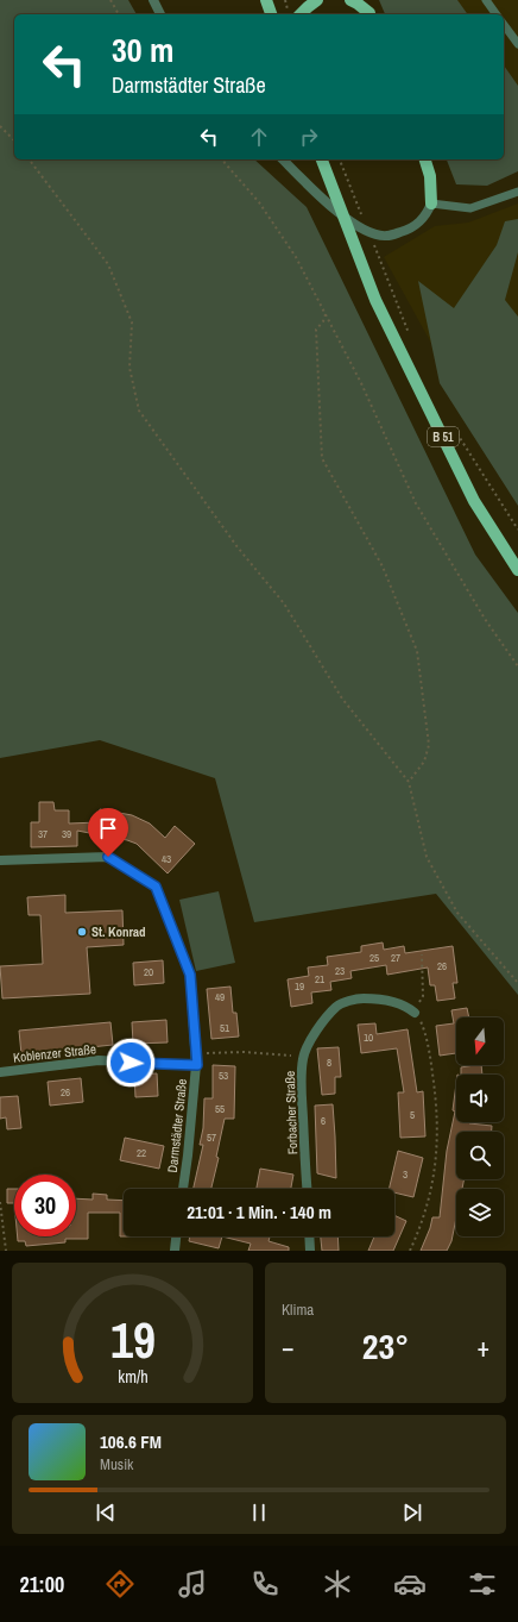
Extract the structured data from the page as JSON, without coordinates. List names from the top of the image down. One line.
{"streets":{"main road":["B 51"],"street":["Koblenzer Straße","Forbacher Straße","Darmstädter Straße"]},"crossings":[["Koblenzer Straße","Darmstädter Straße"]],"places":["St. Konrad"],"house_numbers":["37","39","43","25","27","26","23","20","21","19","49","51","10","8","53","26","55","5","6","57","22","3"],"north":"bottom","page":{"turn":["30 m","Darmstädter Straße"],"limit":"30","trip":"21:01 · 1 Min. · 140 m","tile":"Klima","heat":["−","23°","+"],"song":["106.6 FM","Musik"],"tabs":"21:00","gauge":["19","km/h"]}}
